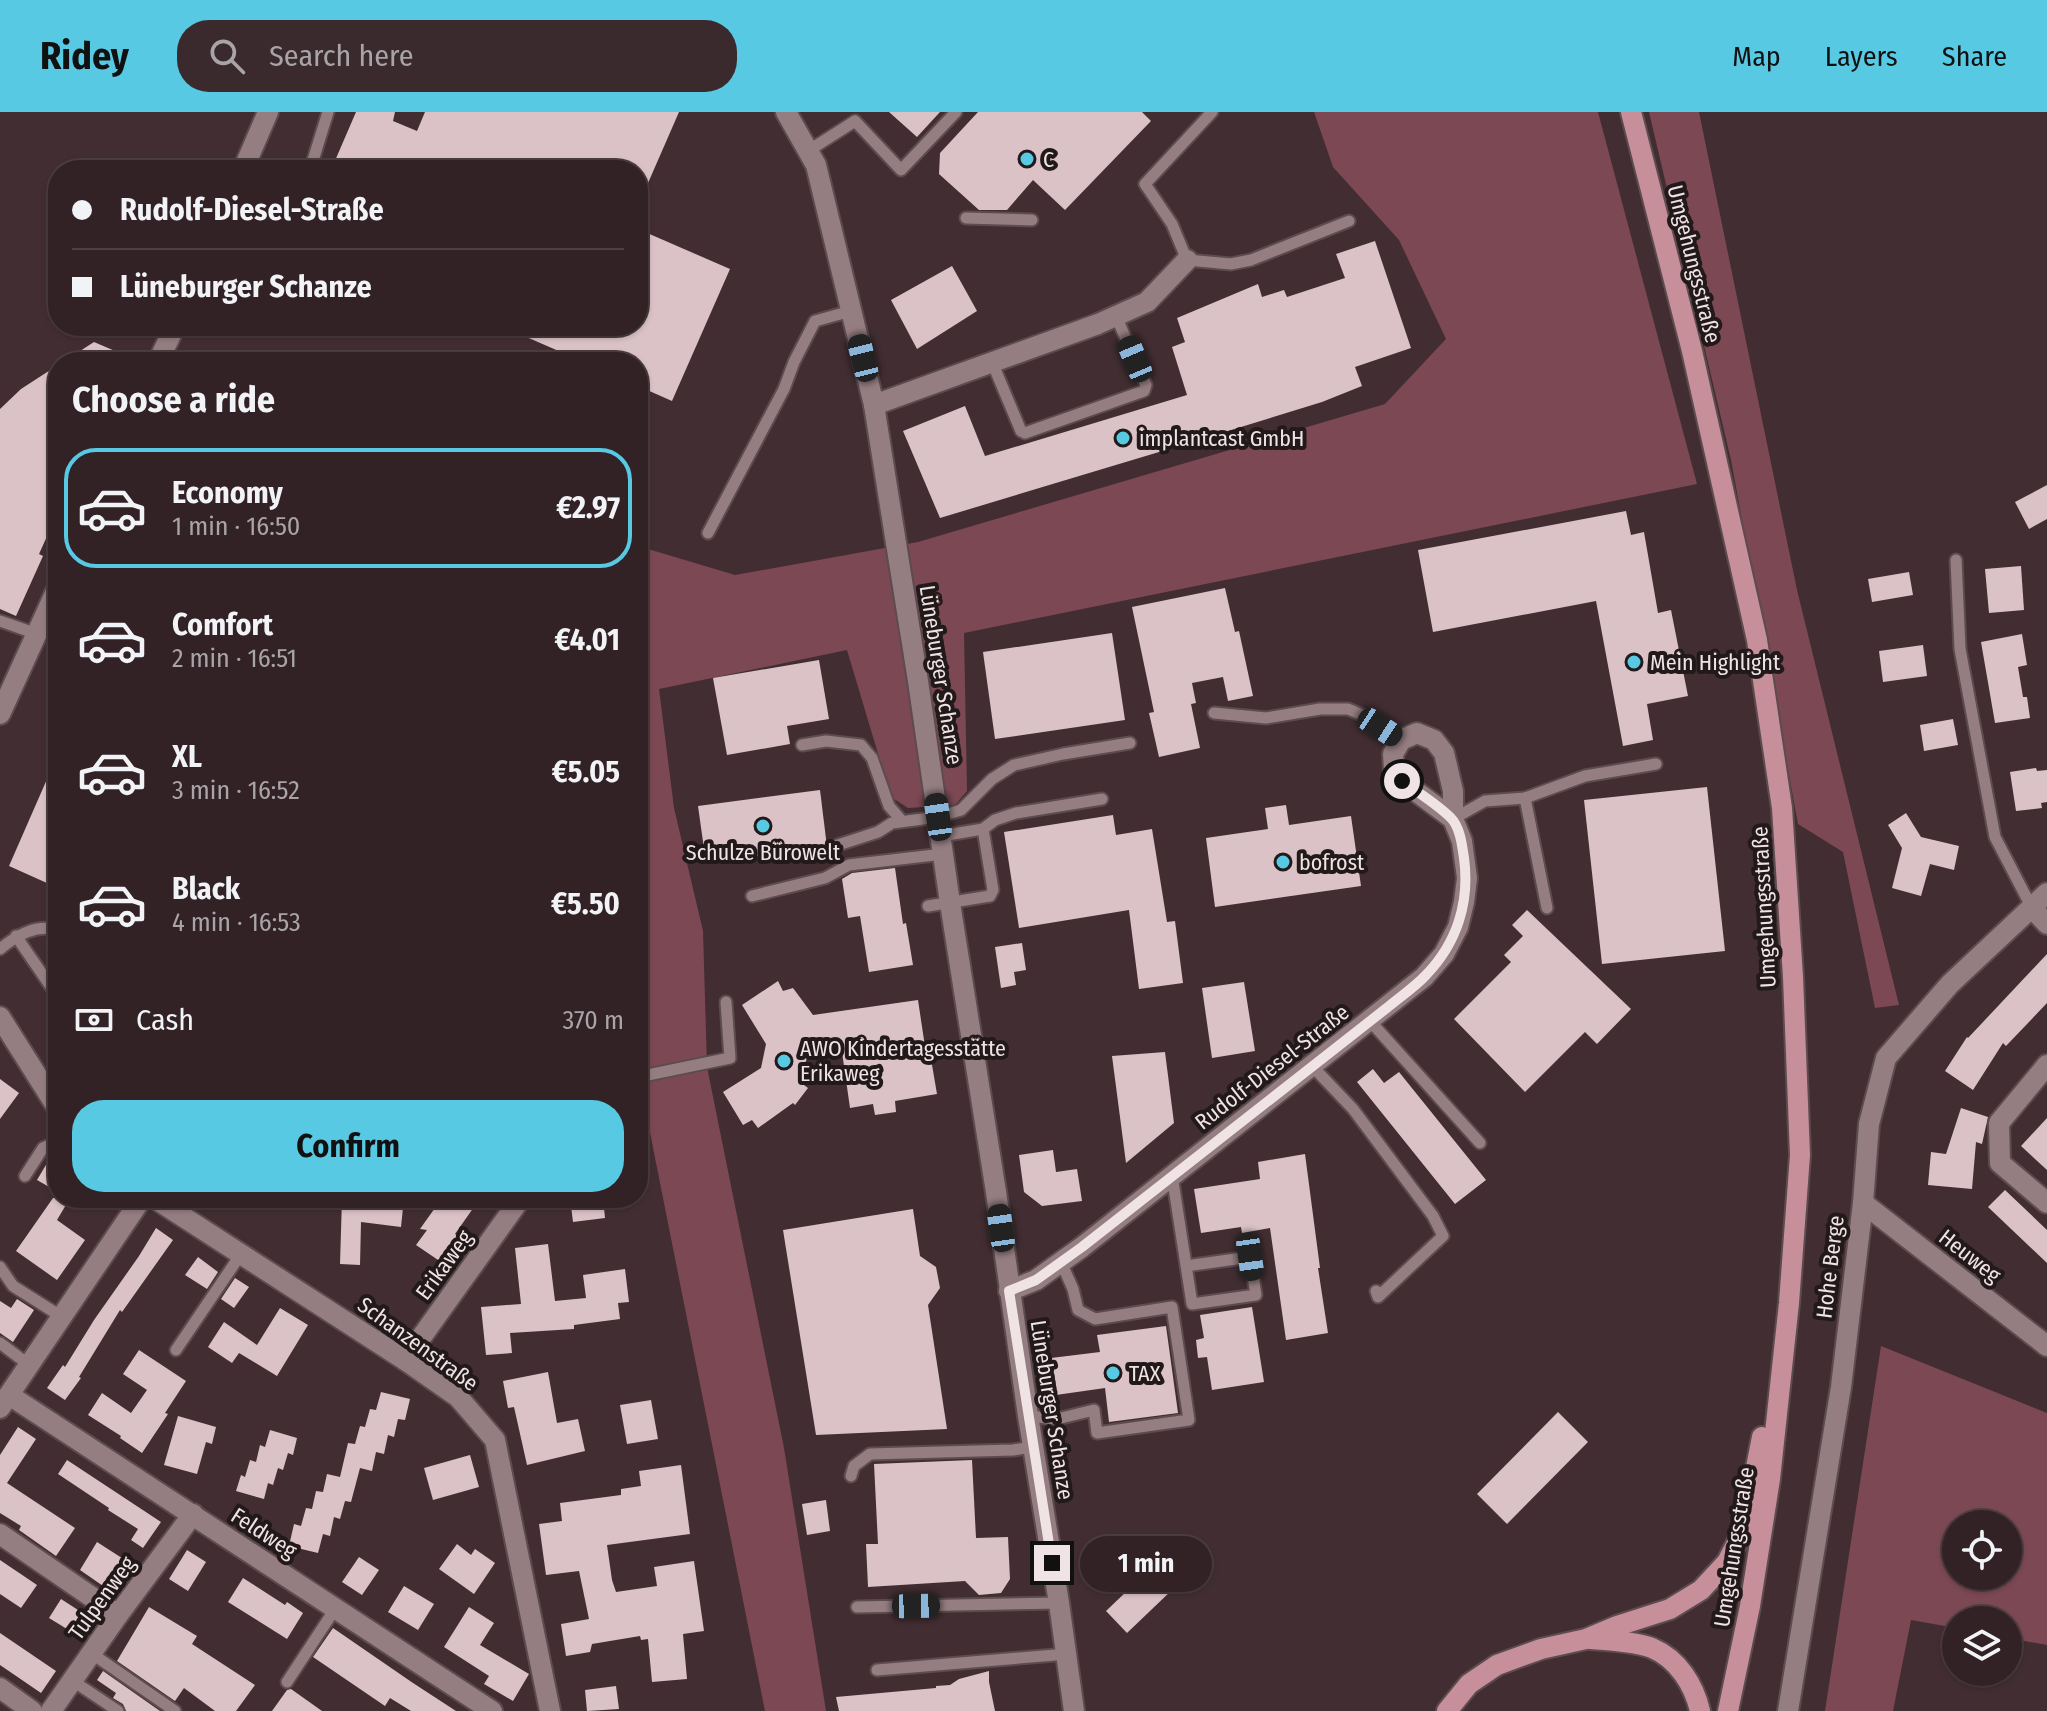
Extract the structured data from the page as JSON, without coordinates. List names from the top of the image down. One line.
{"streets":{"main road":["Umgehungsstraße"],"street":["Lüneburger Schanze","Rudolf-Diesel-Straße","Heuweg","Erikaweg","Hohe Berge","Schanzenstraße","Feldweg","Tulpenweg"]},"crossings":[["Lüneburger Schanze","Rudolf-Diesel-Straße"],["Heuweg","Hohe Berge"],["Erikaweg","Schanzenstraße"],["Feldweg","Tulpenweg"]],"places":["C","implantcast GmbH","Mein Highlight","Schulze Bürowelt","bofrost","AWO Kindertagesstätte Erikaweg","TAX"],"page":{"header":"Ridey","search":"Search here","nav":["Map","Layers","Share"],"banner":["Rudolf-Diesel-Straße","Lüneburger Schanze"],"heading":"Choose a ride","list":[{"name":"Economy","note":"1 min · 16:50","value":"€2.97"},{"name":"Comfort","note":"2 min · 16:51","value":"€4.01"},{"name":"XL","note":"3 min · 16:52","value":"€5.05"},{"name":"Black","note":"4 min · 16:53","value":"€5.50"}],"pay":["Cash","370 m"],"buttons":"Confirm","bubble":"1 min"}}
